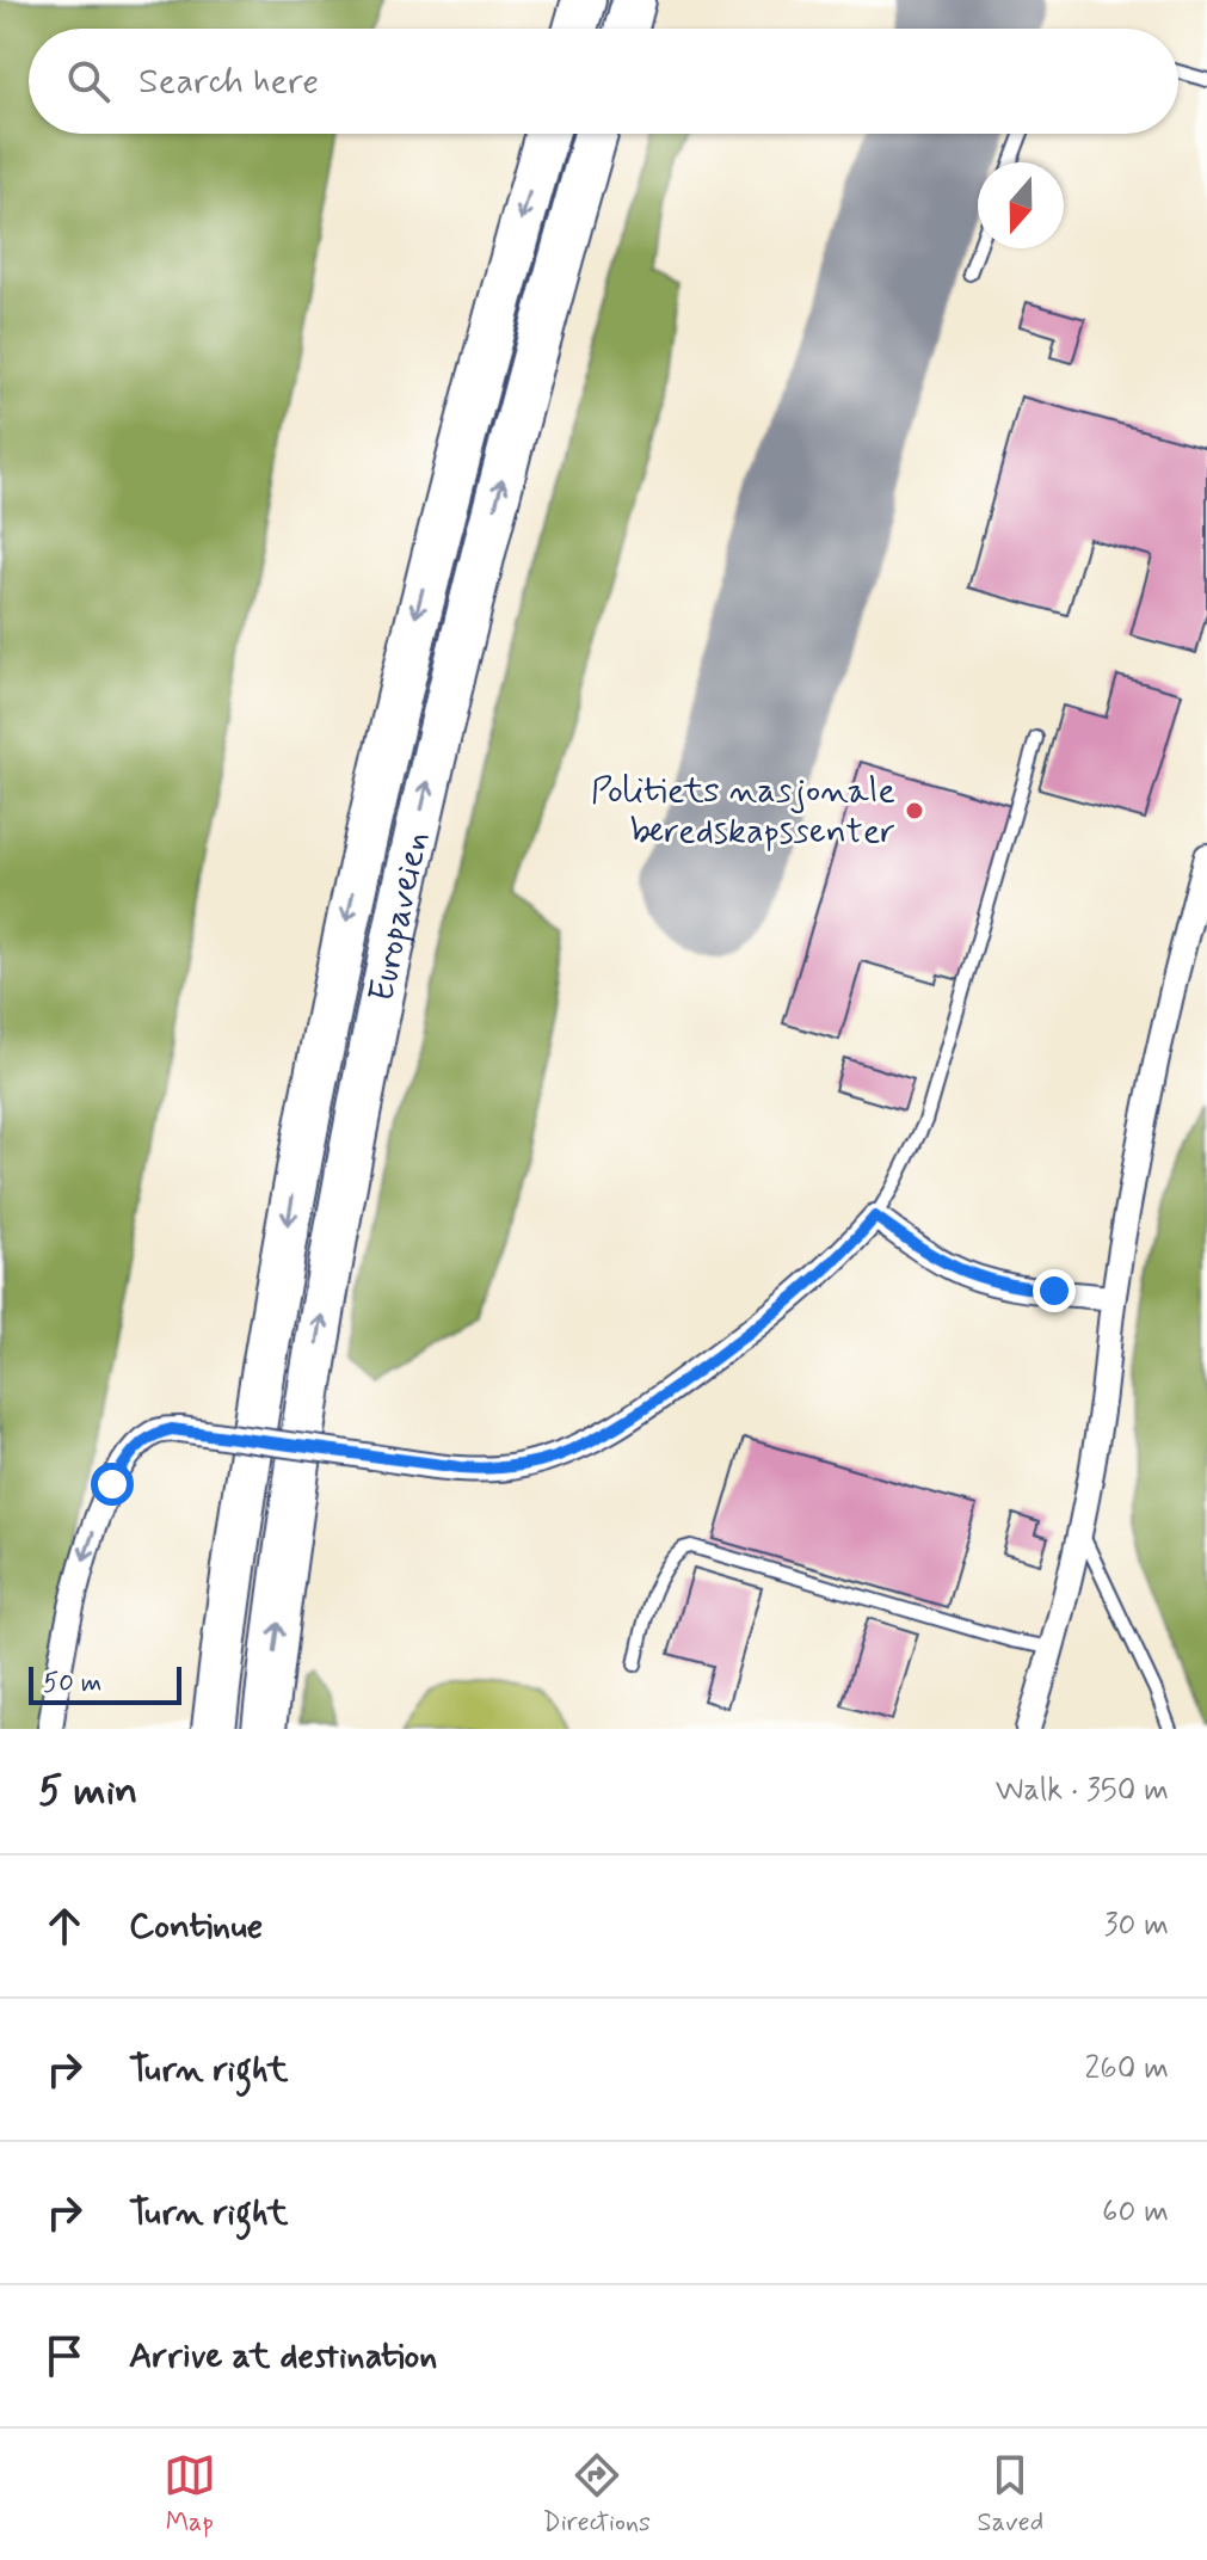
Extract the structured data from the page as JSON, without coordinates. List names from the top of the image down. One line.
{"streets":{"highway":["Europaveien"]},"places":["Politiets nasjonale beredskapssenter"],"scale_bar":"50 m","north":"bottom","page":{"search":"Search here","scale":"50 m","heading":["5 min","Walk · 350 m"],"list":[["Continue","30 m"],["Turn right","260 m"],["Turn right","60 m"],"Arrive at destination"],"nav":["Map","Directions","Saved"]}}
